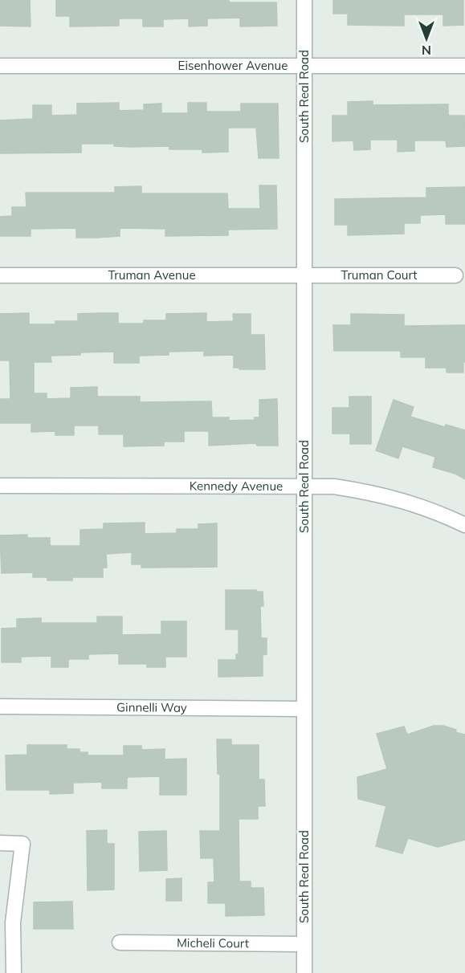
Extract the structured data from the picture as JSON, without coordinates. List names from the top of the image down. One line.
{"streets":{"street":["Eisenhower Avenue","South Real Road","Truman Avenue","Truman Court","Kennedy Avenue","Ginnelli Way","Micheli Court"]},"crossings":[["Eisenhower Avenue","South Real Road"],["South Real Road","Truman Avenue"],["South Real Road","Truman Court"],["South Real Road","Kennedy Avenue"],["South Real Road","Ginnelli Way"],["South Real Road","Micheli Court"],["Truman Avenue","Truman Court"]],"north":"bottom"}
